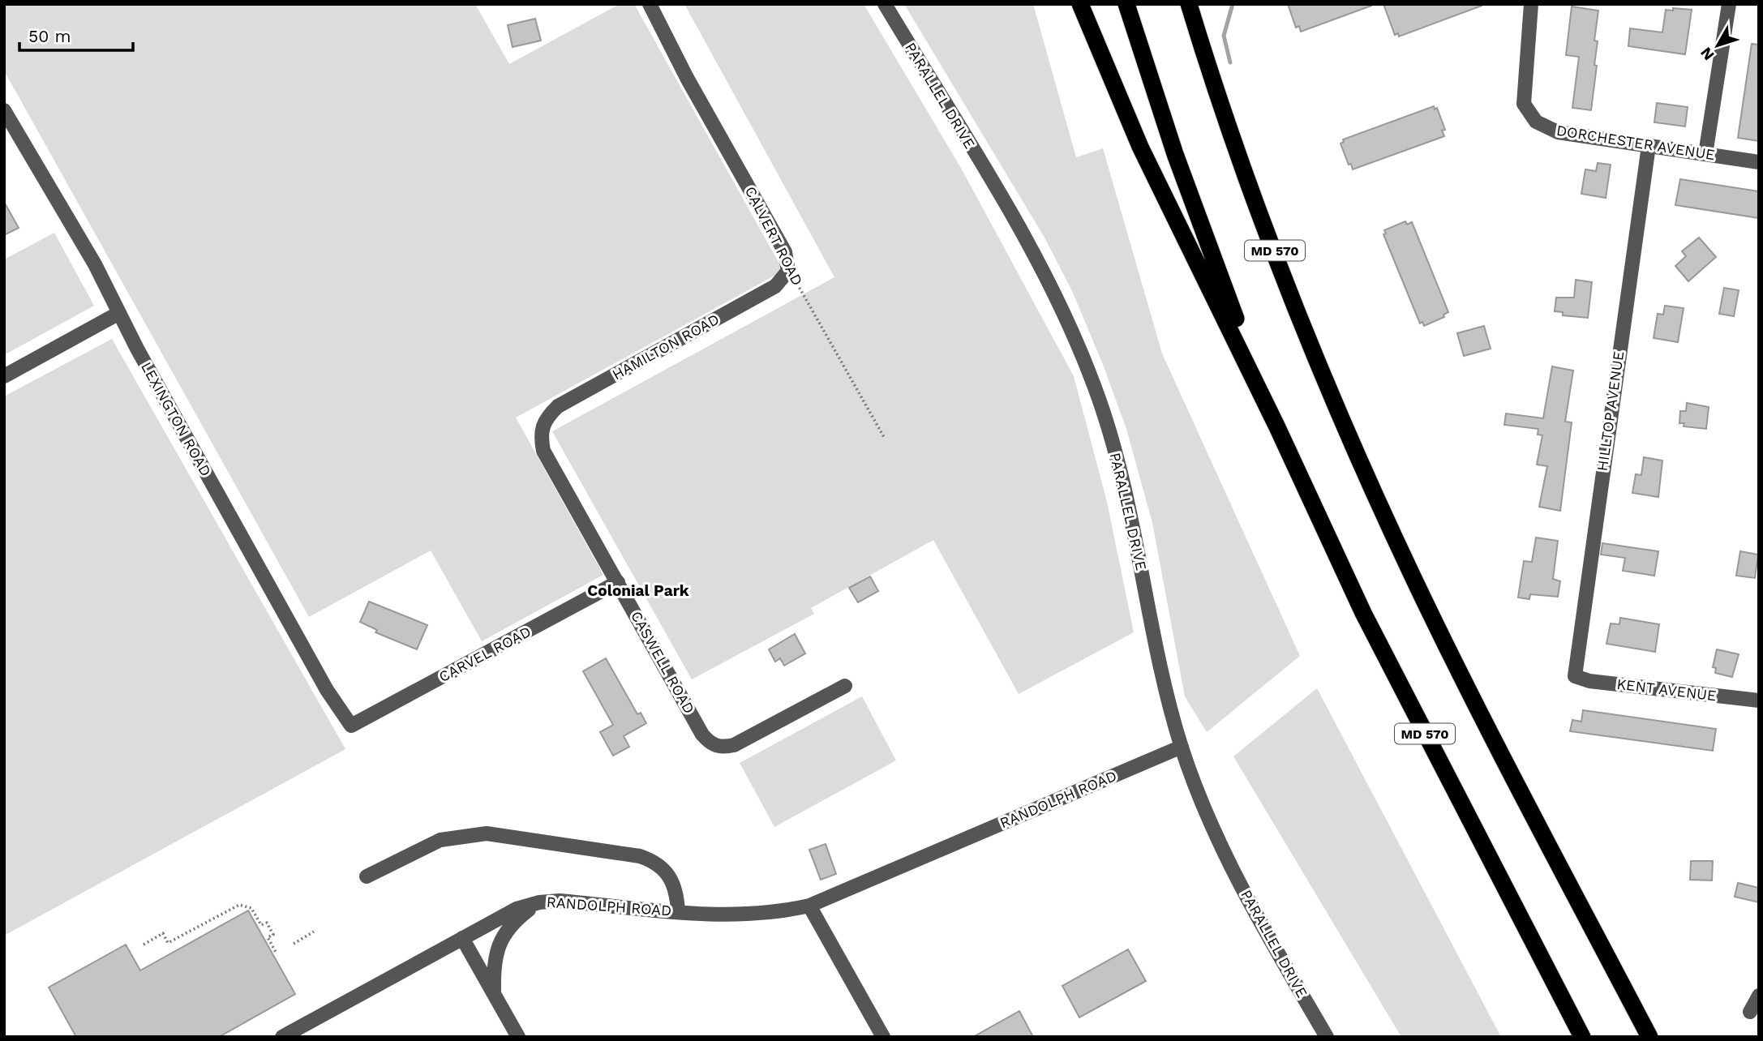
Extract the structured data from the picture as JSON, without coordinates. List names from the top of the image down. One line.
{"streets":{"highway":["MD 570"],"street":["PARALLEL DRIVE","DORCHESTER AVENUE","CALVERT ROAD","HAMILTON ROAD","HILLTOP AVENUE","LEXINGTON ROAD","CARVEL ROAD","CASWELL ROAD","KENT AVENUE","RANDOLPH ROAD"]},"crossings":[["PARALLEL DRIVE","RANDOLPH ROAD"],["DORCHESTER AVENUE","HILLTOP AVENUE"],["CALVERT ROAD","HAMILTON ROAD"],["HAMILTON ROAD","CASWELL ROAD"],["HILLTOP AVENUE","KENT AVENUE"],["LEXINGTON ROAD","CARVEL ROAD"],["CARVEL ROAD","CASWELL ROAD"]],"districts":["Colonial Park"],"scale_bar":"50 m","north":"bottom left"}
